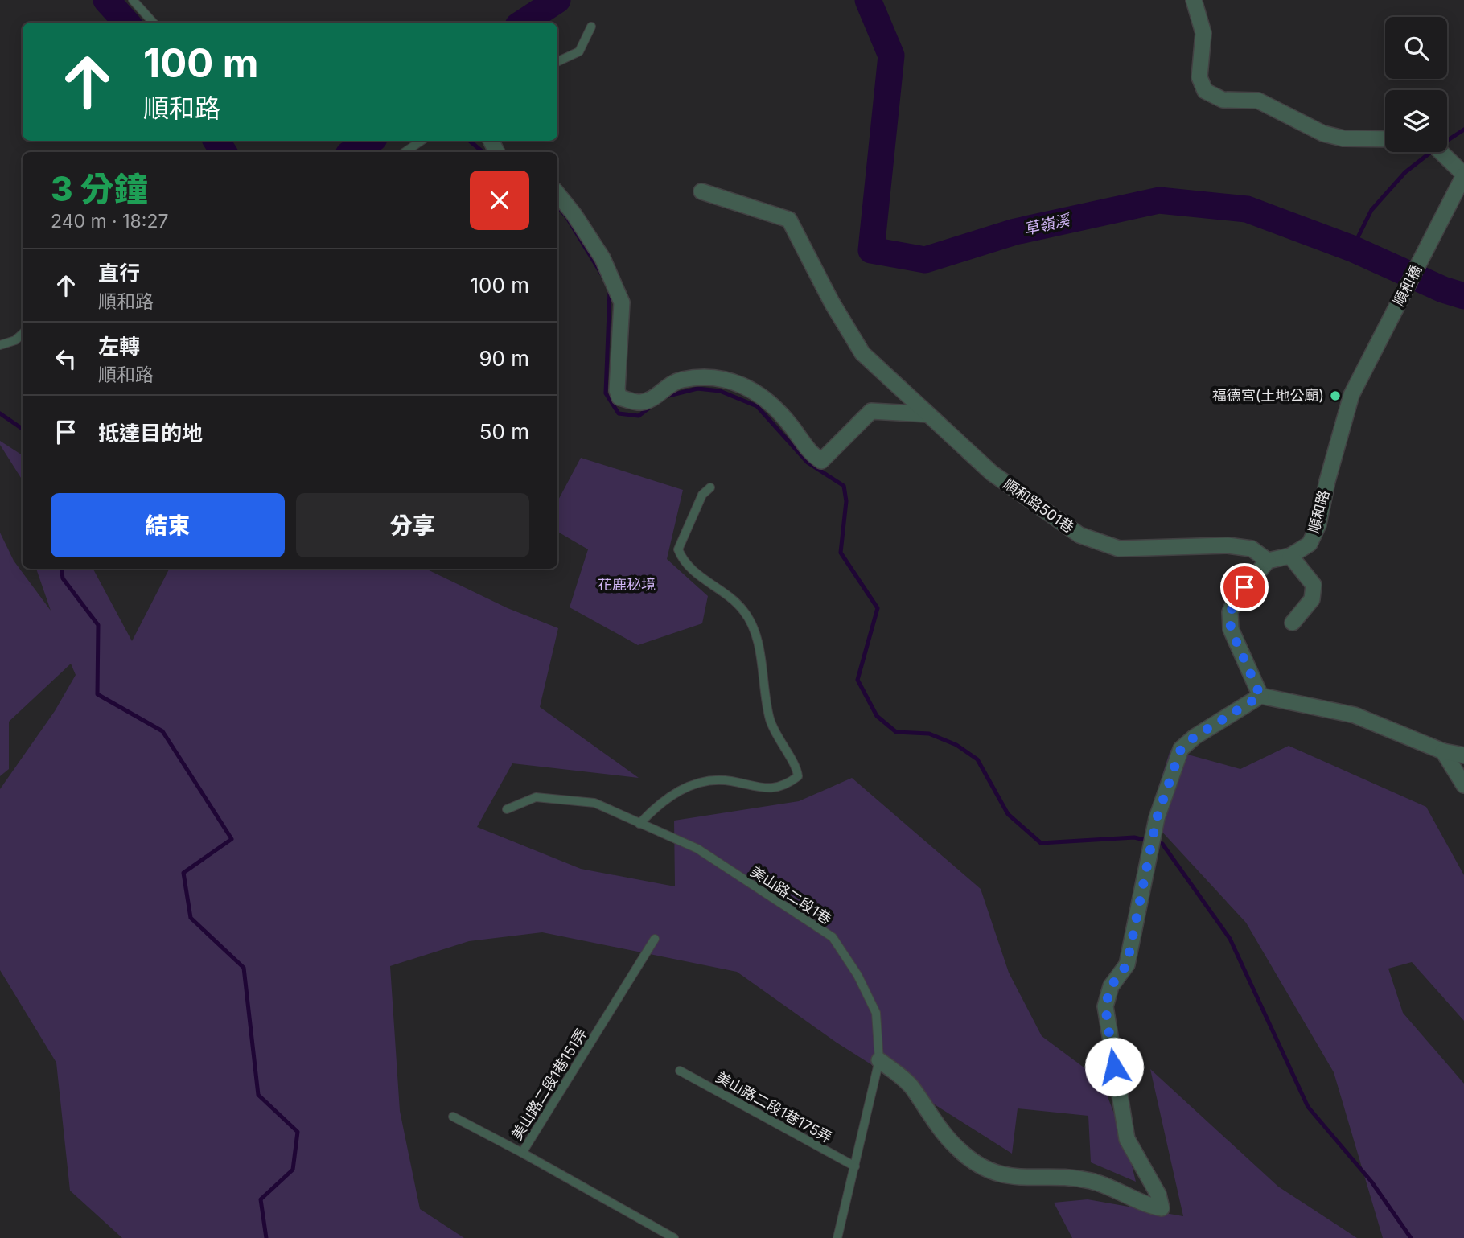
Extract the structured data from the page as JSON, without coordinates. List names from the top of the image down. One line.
{"streets":{"street":["順和橋","順和路501巷","順和路"],"lane":["美山路二段1巷","美山路二段1巷151弄","美山路二段1巷175弄"]},"crossings":[["順和橋","順和路"],["順和路501巷","順和路"],["美山路二段1巷","美山路二段1巷175弄"]],"water":["草嶺溪"],"parks":["花鹿秘境"],"places":["福德宮(土地公廟)"],"page":{"turn":["100 m","順和路"],"heading":["3 分鐘","240 m · 18:27"],"list":[{"name":"直行","note":"順和路","value":"100 m"},{"name":"左轉","note":"順和路","value":"90 m"},{"name":"抵達目的地","value":"50 m"}],"buttons":["結束","分享"]}}
